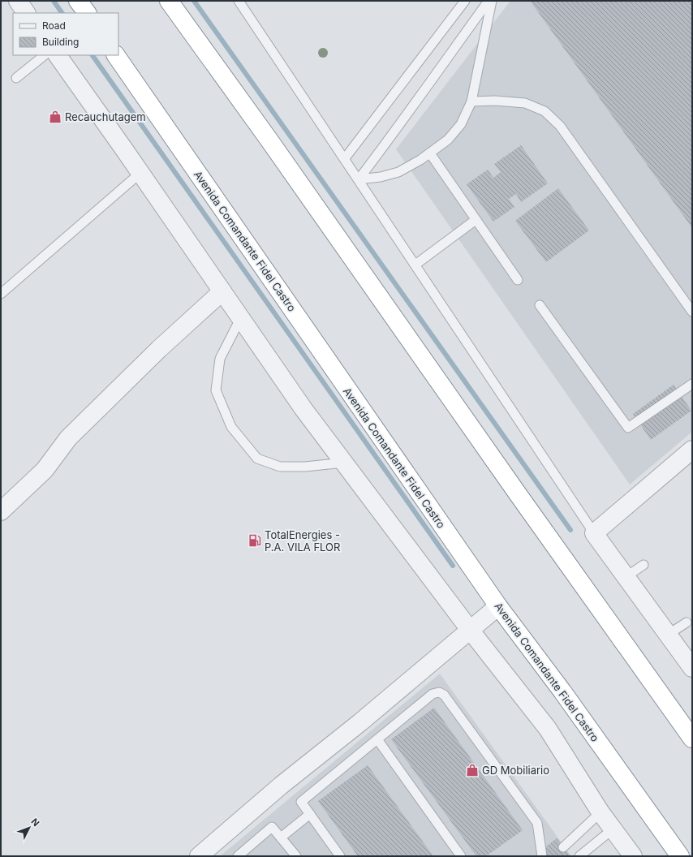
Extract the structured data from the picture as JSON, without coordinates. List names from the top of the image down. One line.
{"streets":{"highway":["Avenida Comandante Fidel Castro"]},"places":{"shop":["Recauchutagem","GD Mobiliario"],"fuel station":["TotalEnergies - P.A. VILA FLOR"]},"legend":["Road","Building"],"north":"top right"}
